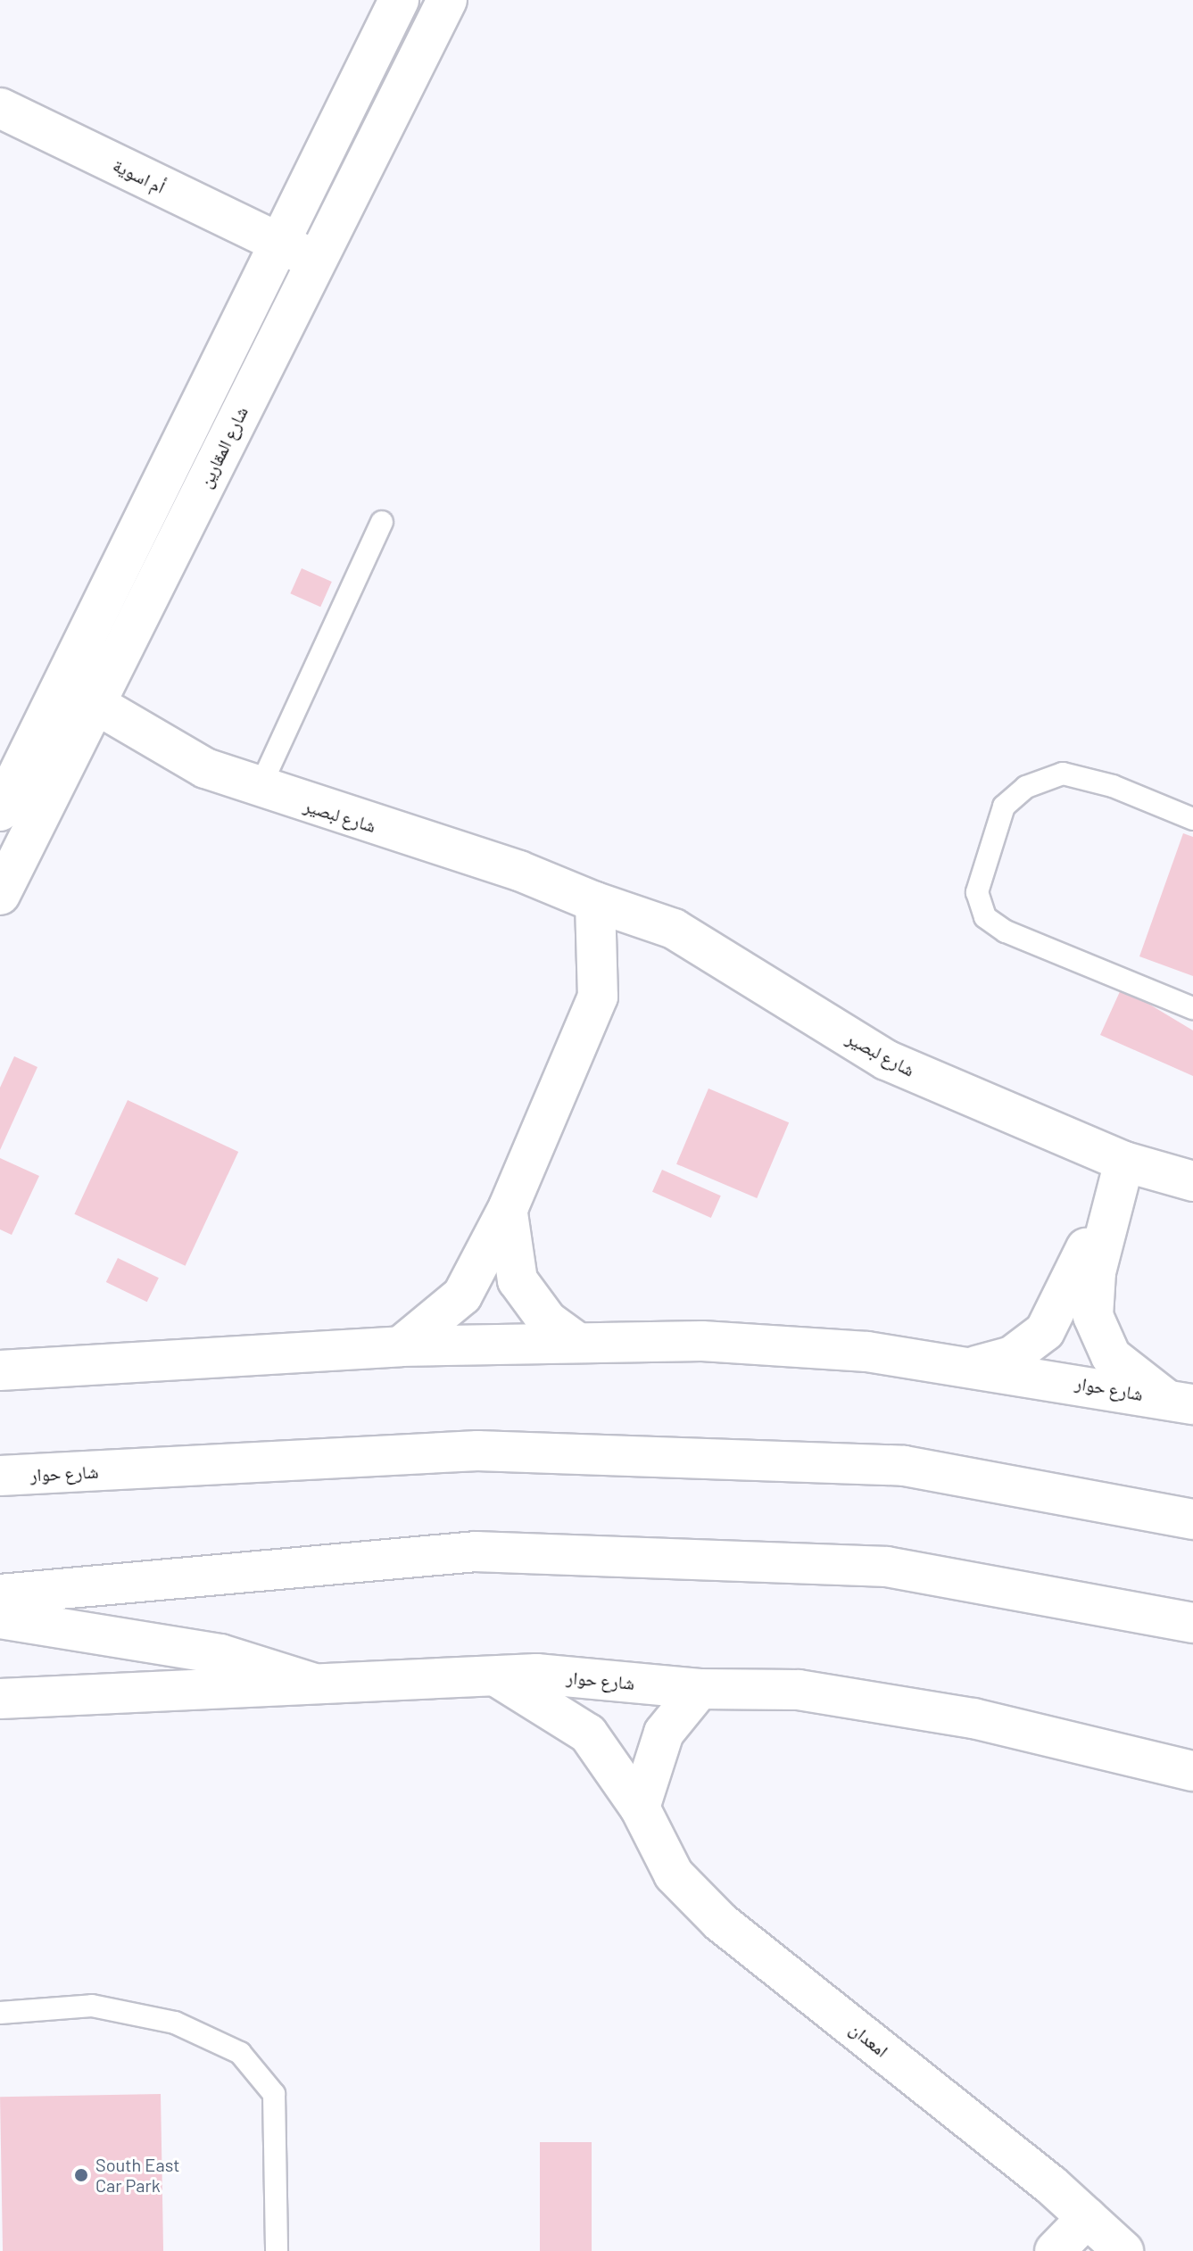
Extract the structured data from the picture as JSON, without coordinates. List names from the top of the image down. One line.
{"streets":{"main road":["أم اسوية","شارع المقارين","شارع لبصير","شارع حوار","امعدان"]},"crossings":[["أم اسوية","شارع المقارين"],["شارع المقارين","شارع لبصير"],["شارع حوار","امعدان"]],"places":["South East Car Park"]}
